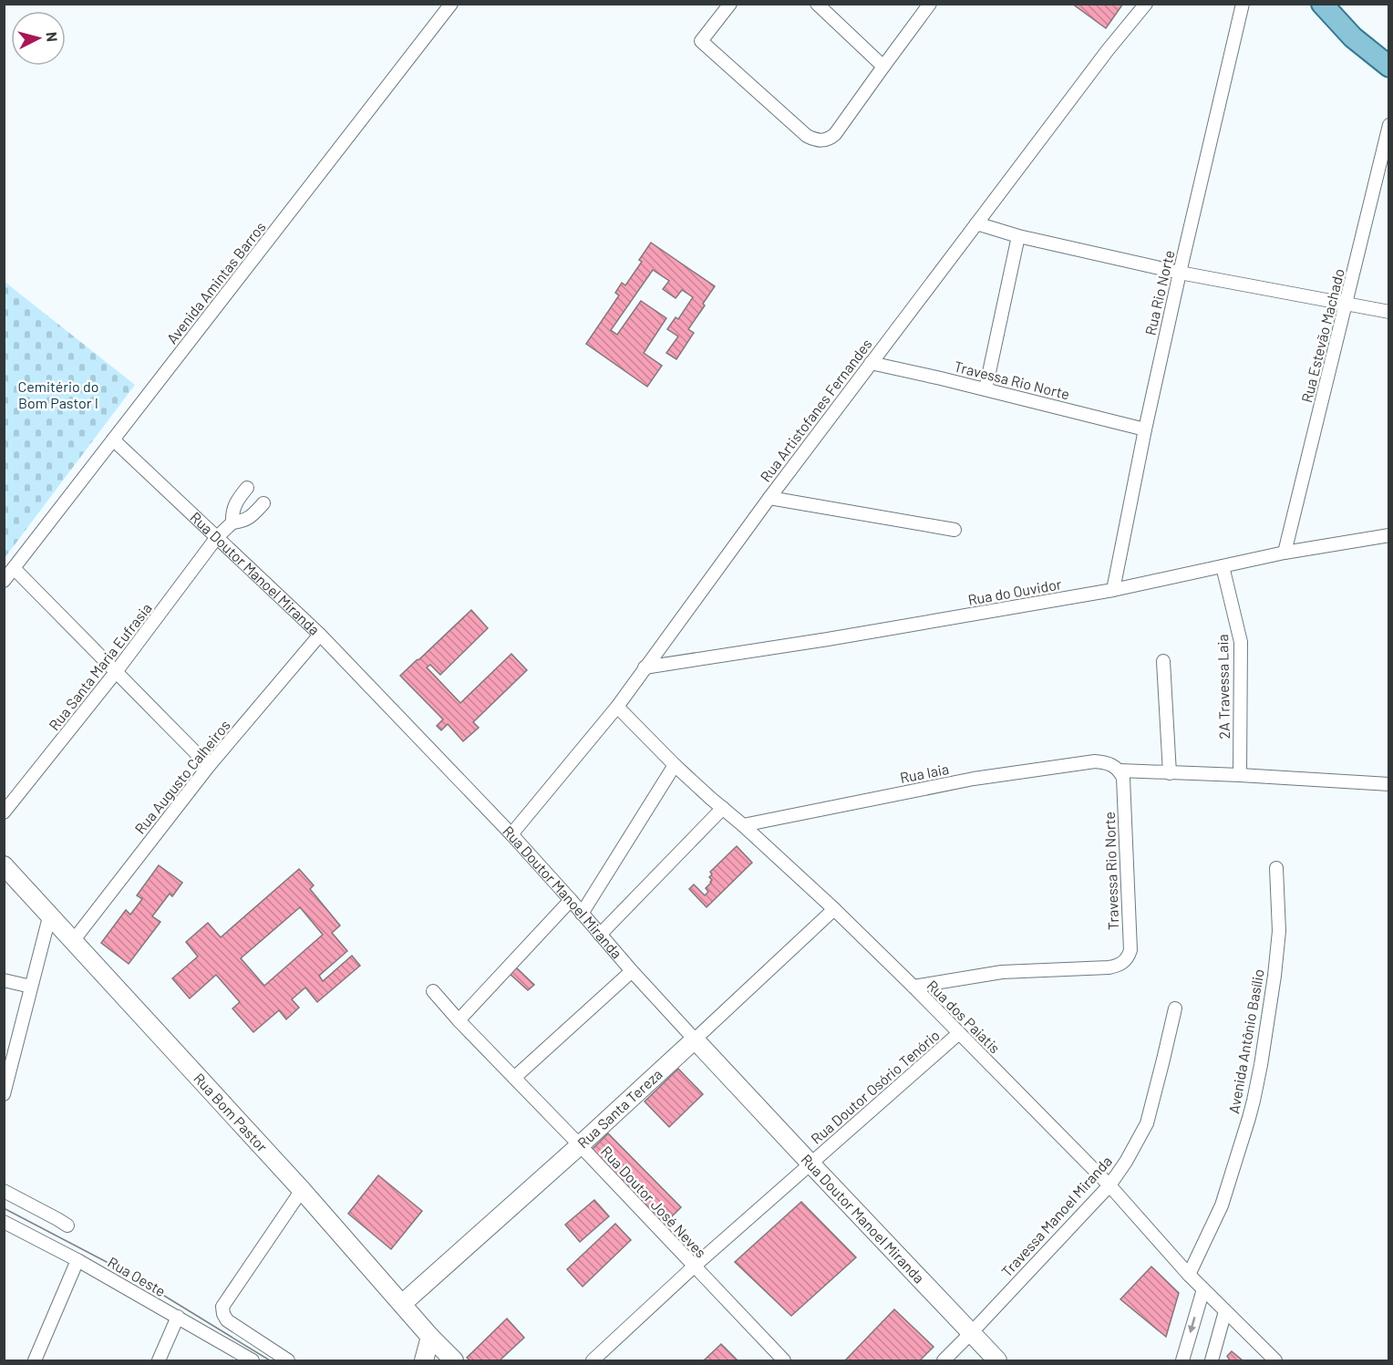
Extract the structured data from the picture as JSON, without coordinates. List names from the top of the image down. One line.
{"streets":{"street":["Avenida Amintas Barros","Rua Rio Norte","Rua Estevão Machado","Travessa Rio Norte","Rua Artistofanes Fernandes","Rua Doutor Manoel Miranda","Rua do Ouvidor","Rua Santa Maria Eufrasia","2A Travessa Laia","Rua Iaia","Rua Augusto Calheiros","Rua dos Paiatis","Avenida Antônio Basílio","Rua Doutor Osório Tenório","Rua Santa Tereza","Rua Bom Pastor","Rua Doutor José Neves","Travessa Manoel Miranda","Rua Oeste"]},"crossings":[["Avenida Amintas Barros","Rua Doutor Manoel Miranda"],["Rua Rio Norte","Travessa Rio Norte"],["Rua Rio Norte","Rua do Ouvidor"],["Rua Estevão Machado","Rua do Ouvidor"],["Travessa Rio Norte","Rua Artistofanes Fernandes"],["Travessa Rio Norte","Rua Iaia"],["Travessa Rio Norte","Rua dos Paiatis"],["Rua Artistofanes Fernandes","Rua Doutor Manoel Miranda"],["Rua Artistofanes Fernandes","Rua do Ouvidor"],["Rua Artistofanes Fernandes","Rua dos Paiatis"],["Rua Doutor Manoel Miranda","Rua Santa Maria Eufrasia"],["Rua Doutor Manoel Miranda","Rua Augusto Calheiros"],["Rua Doutor Manoel Miranda","Rua Doutor Osório Tenório"],["Rua Doutor Manoel Miranda","Rua Santa Tereza"],["Rua Doutor Manoel Miranda","Travessa Manoel Miranda"],["Rua do Ouvidor","2A Travessa Laia"],["2A Travessa Laia","Rua Iaia"],["Rua Iaia","Rua dos Paiatis"],["Rua Augusto Calheiros","Rua Bom Pastor"],["Rua dos Paiatis","Avenida Antônio Basílio"],["Rua dos Paiatis","Rua Doutor Osório Tenório"],["Rua dos Paiatis","Rua Santa Tereza"],["Rua dos Paiatis","Travessa Manoel Miranda"],["Rua Doutor Osório Tenório","Rua Doutor José Neves"],["Rua Santa Tereza","Rua Bom Pastor"],["Rua Santa Tereza","Rua Doutor José Neves"]],"parks":["Cemitério do Bom Pastor I"],"north":"right"}
